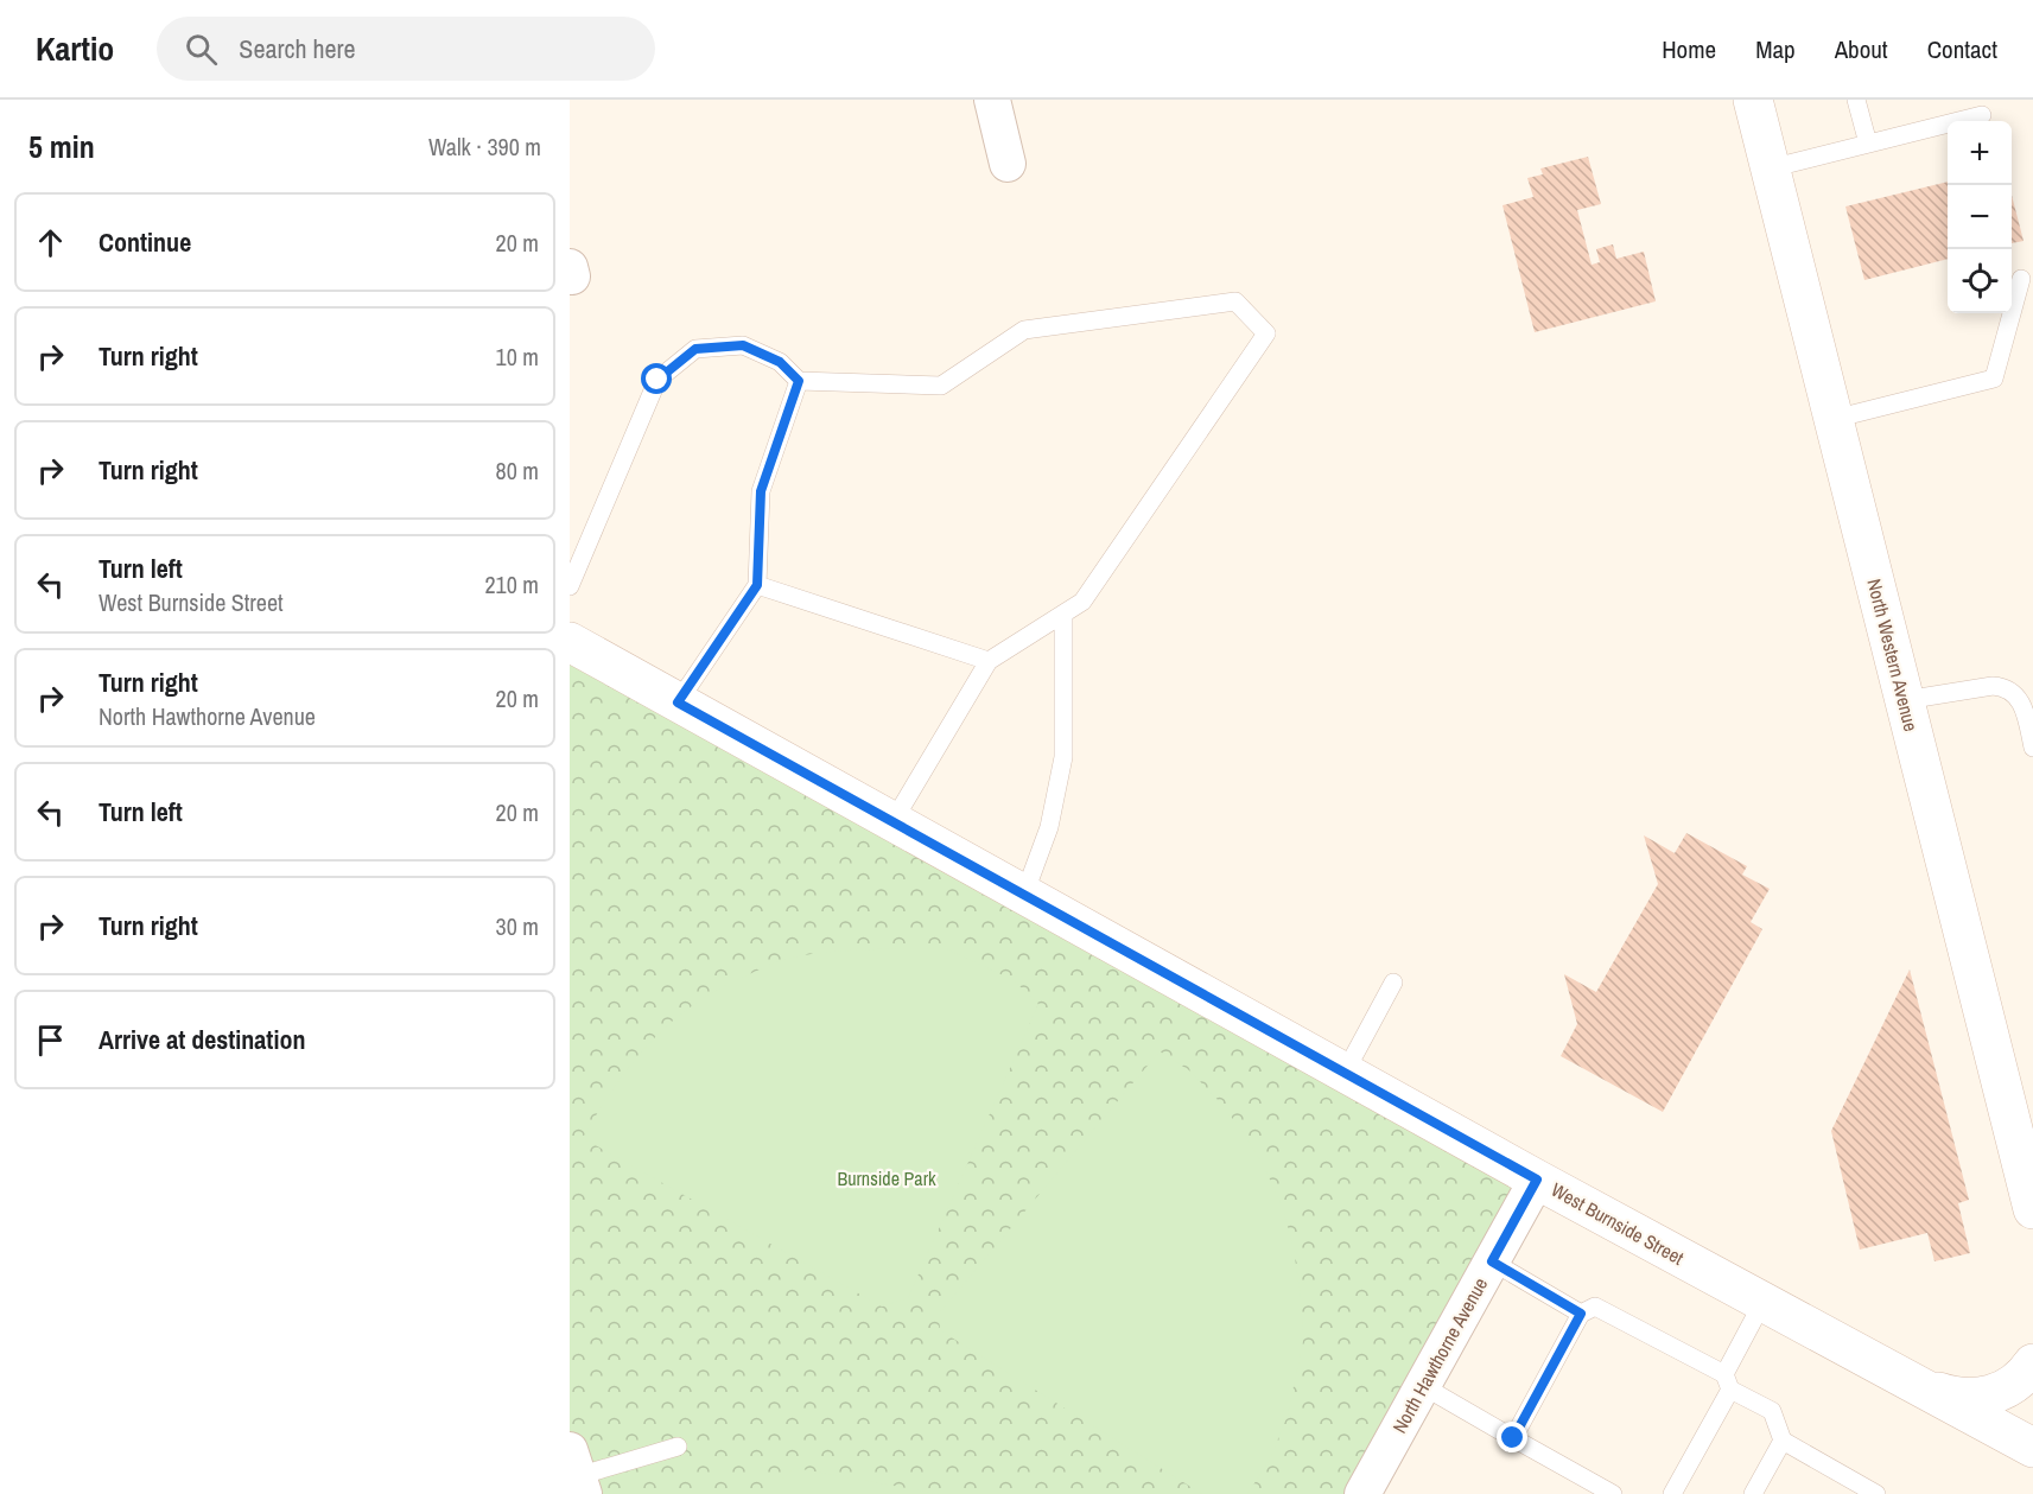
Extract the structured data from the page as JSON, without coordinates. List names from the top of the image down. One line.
{"streets":{"main road":["North Western Avenue","West Burnside Street"],"street":["North Hawthorne Avenue"]},"crossings":[["West Burnside Street","North Hawthorne Avenue"]],"parks":["Burnside Park"],"page":{"header":"Kartio","search":"Search here","nav":["Home","Map","About","Contact"],"heading":["5 min","Walk · 390 m"],"map_buttons":["+","−"],"list":[["Continue","20 m"],["Turn right","10 m"],["Turn right","80 m"],["Turn left","West Burnside Street","210 m"],["Turn right","North Hawthorne Avenue","20 m"],["Turn left","20 m"],["Turn right","30 m"],"Arrive at destination"]}}
